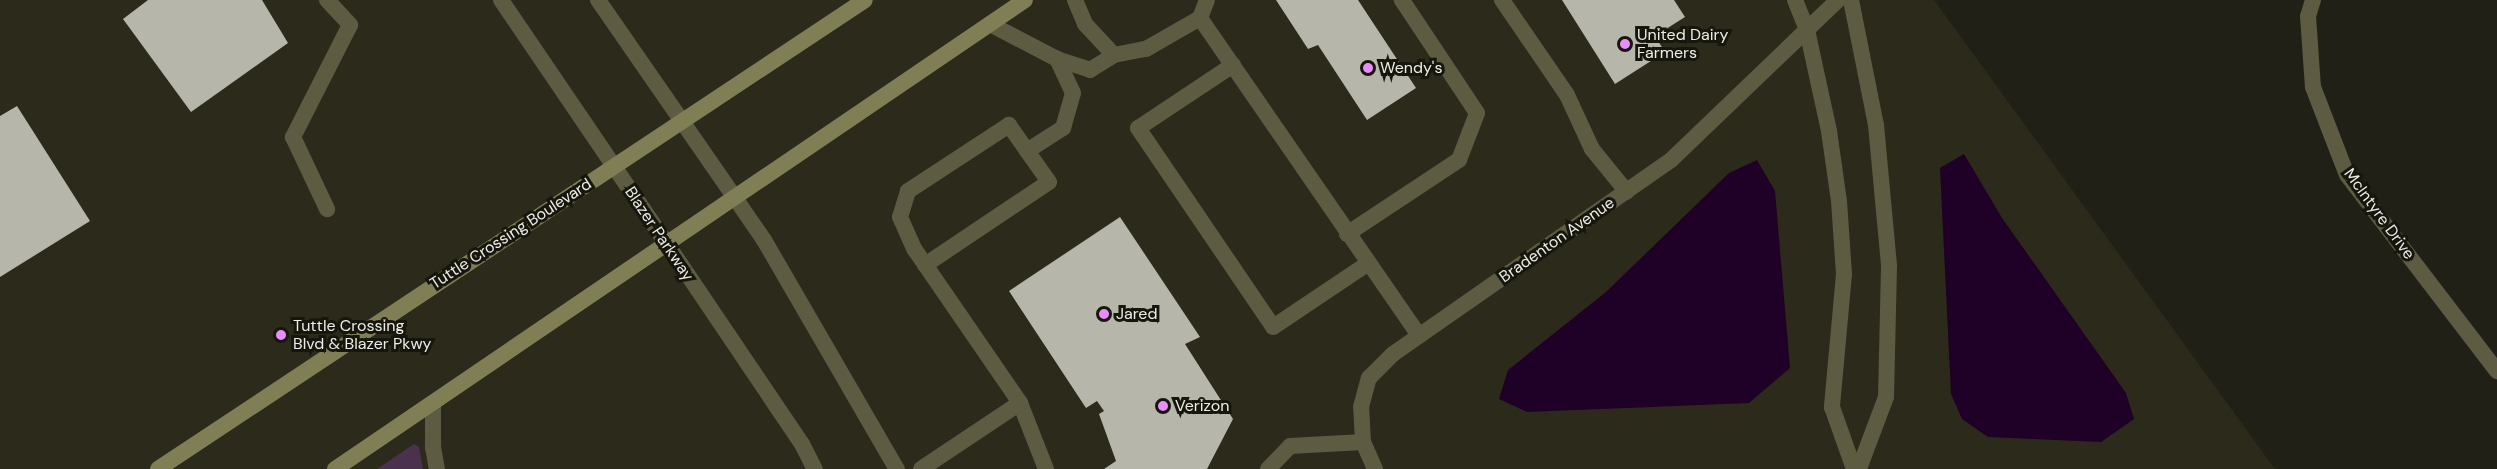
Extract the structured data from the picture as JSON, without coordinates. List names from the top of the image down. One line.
{"streets":{"main road":["Tuttle Crossing Boulevard"],"street":["McIntyre Drive","Blazer Parkway","Bradenton Avenue"]},"crossings":[["Tuttle Crossing Boulevard","Blazer Parkway"]],"places":["United Dairy Farmers","Wendy's","Jared","Tuttle Crossing Blvd & Blazer Pkwy","Verizon"]}
